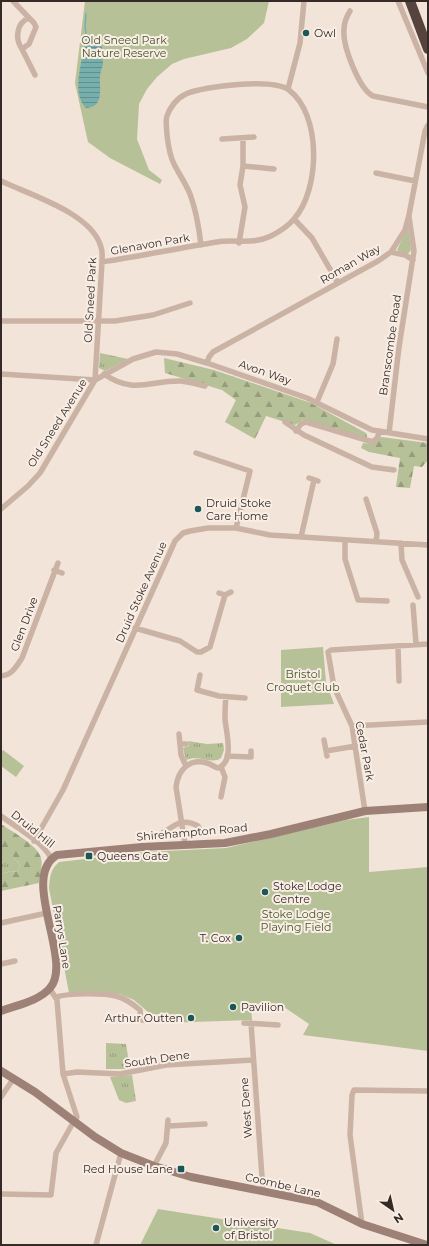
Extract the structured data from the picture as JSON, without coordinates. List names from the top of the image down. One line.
{"streets":{"main road":["Shirehampton Road","Parrys Lane","Coombe Lane"],"street":["Glenavon Park","Roman Way","Old Sneed Park","Branscombe Road","Avon Way","Old Sneed Avenue","Druid Stoke Avenue","Glen Drive","Cedar Park","Druid Hill","South Dene","West Dene"]},"crossings":[["Glenavon Park","Old Sneed Park"],["Roman Way","Branscombe Road"],["Roman Way","Avon Way"],["Old Sneed Park","Avon Way"],["Old Sneed Park","Old Sneed Avenue"],["Branscombe Road","Avon Way"],["Avon Way","Old Sneed Avenue"],["Druid Stoke Avenue","Druid Hill"],["Cedar Park","Shirehampton Road"],["Druid Hill","Shirehampton Road"],["Druid Hill","Parrys Lane"],["Shirehampton Road","Parrys Lane"],["South Dene","West Dene"],["West Dene","Coombe Lane"]],"parks":["Old Sneed Park Nature Reserve","Bristol Croquet Club","Stoke Lodge Playing Field"],"places":{"other":["Owl","Druid Stoke Care Home","Stoke Lodge Centre","T. Cox","Pavilion","Arthur Outten","University of Bristol"],"transit":["Queens Gate","Red House Lane"]},"north":"bottom right"}
